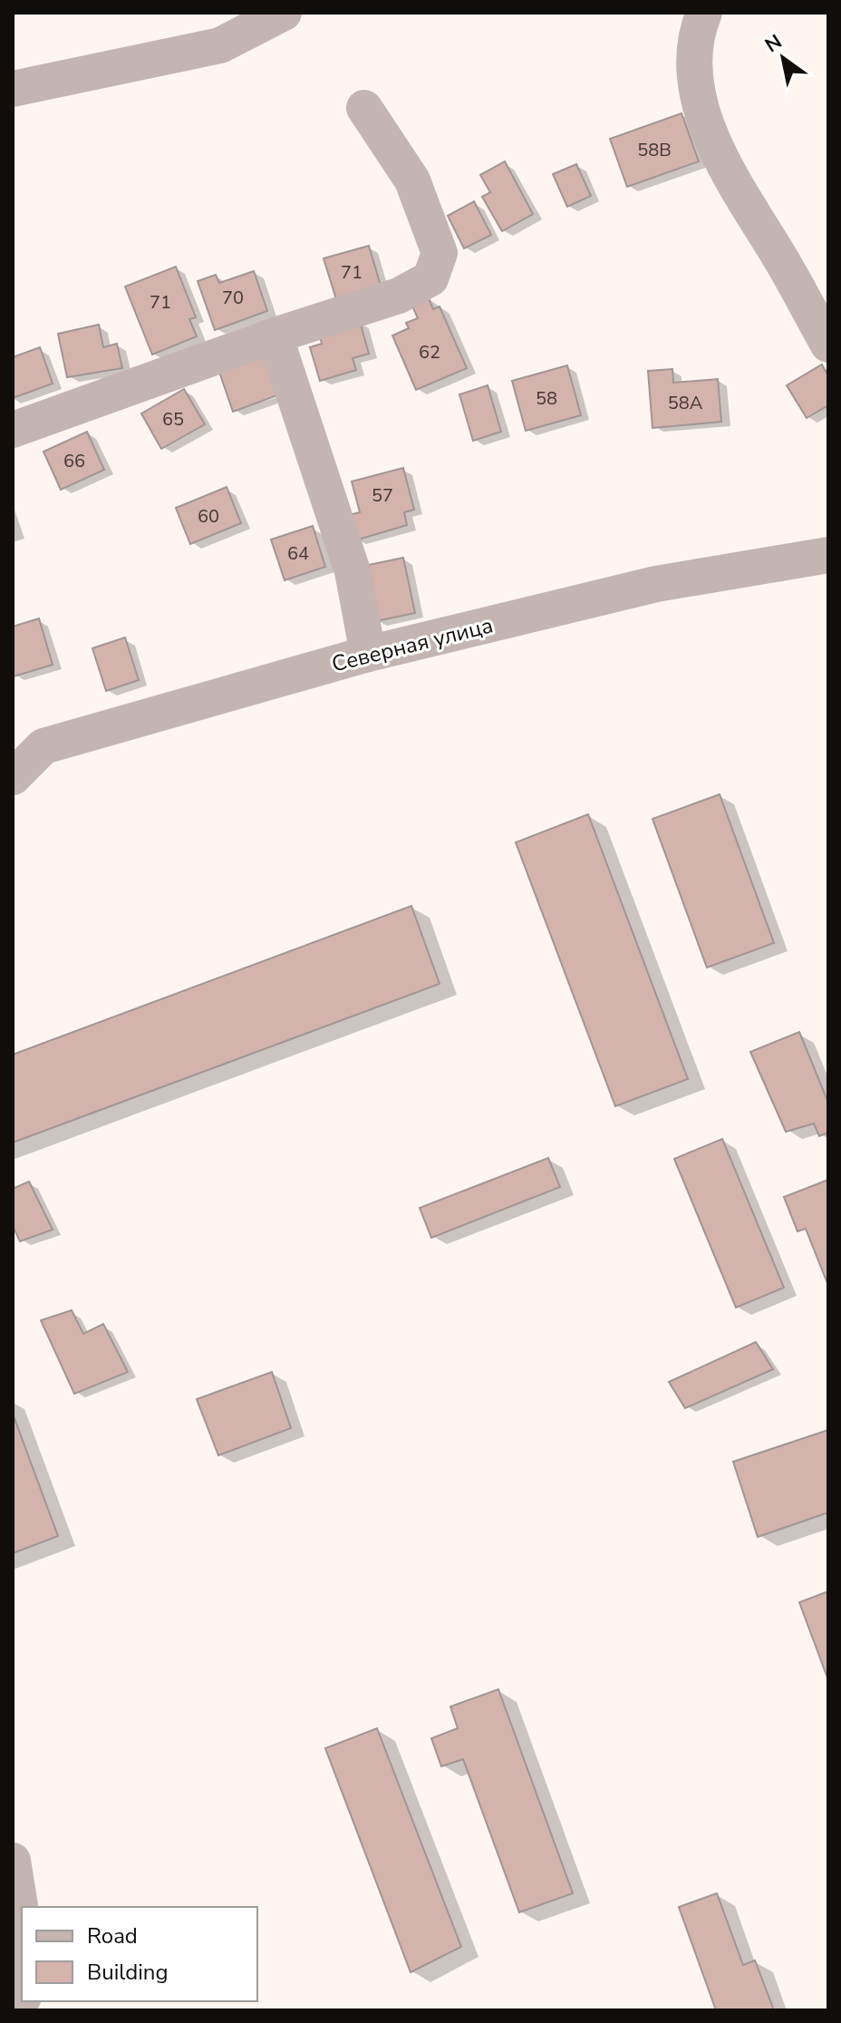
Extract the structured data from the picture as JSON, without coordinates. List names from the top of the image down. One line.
{"streets":{"street":["Северная улица"]},"house_numbers":["58В","71","70","71","62","58","58А","65","66","57","60","64"],"legend":["Road","Building"],"north":"top left"}
